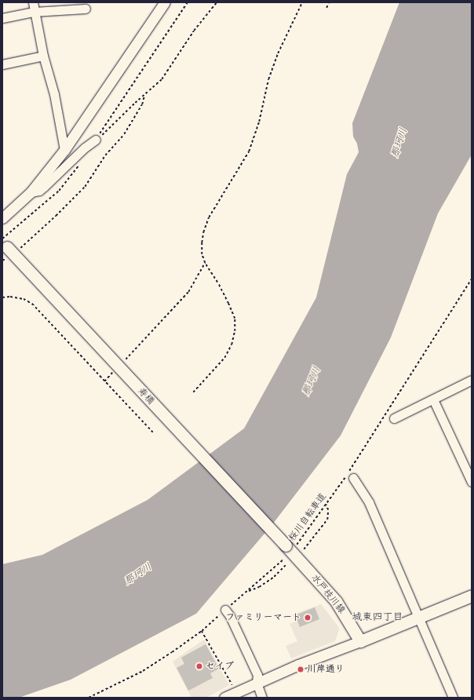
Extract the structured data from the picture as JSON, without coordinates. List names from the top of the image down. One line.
{"streets":{"main road":["寿橋","水戸枝川線"],"path":["桜川自転車道"]},"crossings":[["寿橋","桜川自転車道"],["寿橋","水戸枝川線"],["桜川自転車道","水戸枝川線"]],"districts":["城東四丁目"],"water":["那珂川"],"places":["ファミリーマート","セイブ","川岸通り"]}
